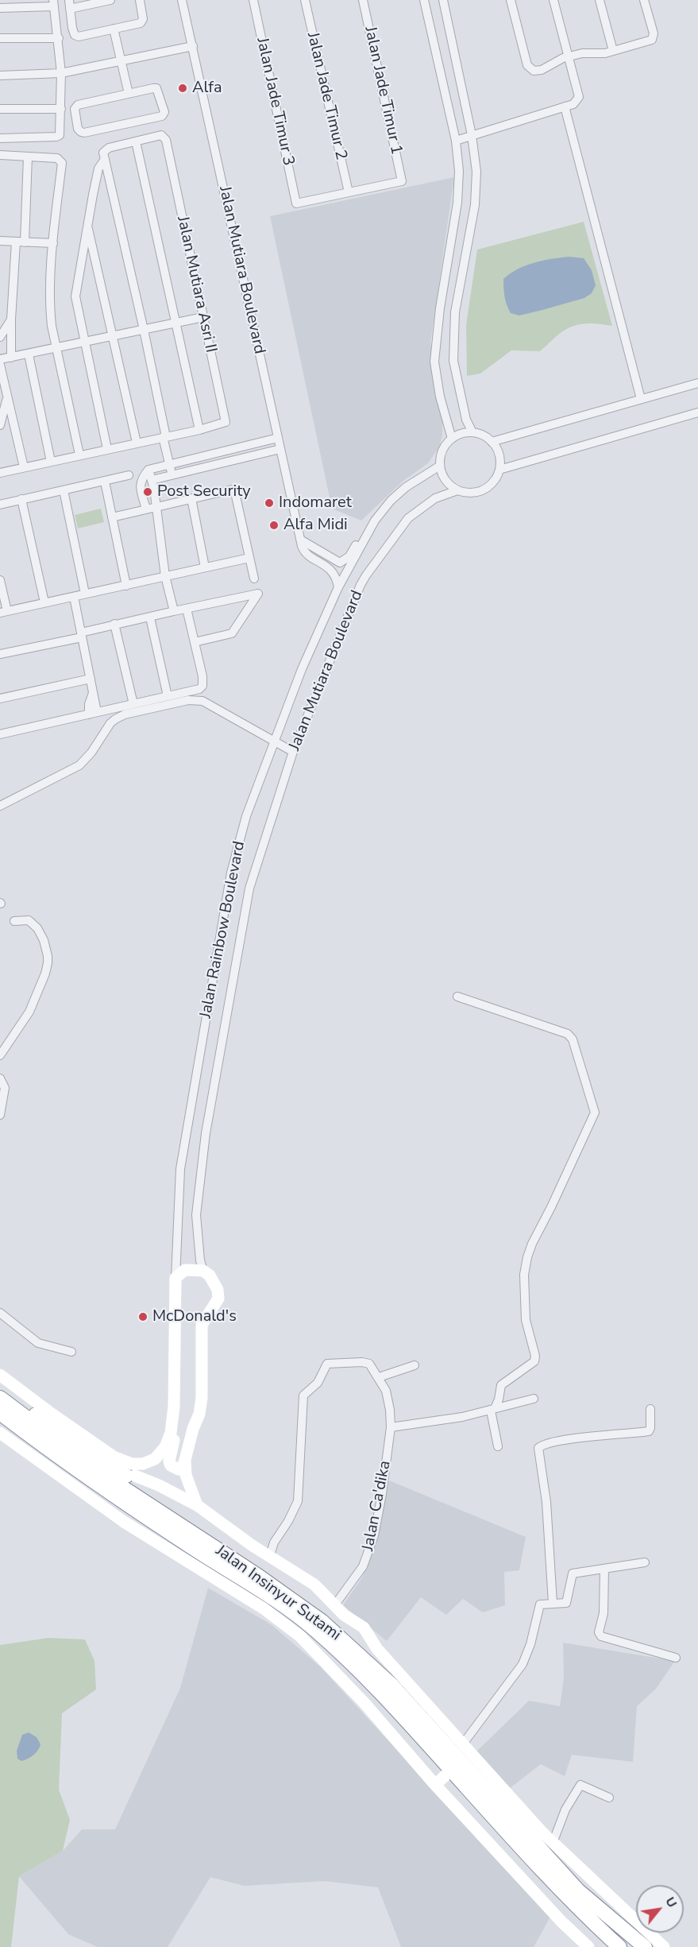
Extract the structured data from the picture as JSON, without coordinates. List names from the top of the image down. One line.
{"streets":{"highway":["Jalan Insinyur Sutami"],"street":["Jalan Jade Timur 1","Jalan Jade Timur 2","Jalan Jade Timur 3","Jalan Mutiara Boulevard","Jalan Mutiara Asri II","Jalan Rainbow Boulevard","Jalan Ca'dika"]},"crossings":[["Jalan Jade Timur 1","Jalan Jade Timur 2"],["Jalan Jade Timur 1","Jalan Jade Timur 3"],["Jalan Jade Timur 2","Jalan Jade Timur 3"],["Jalan Mutiara Boulevard","Jalan Rainbow Boulevard"]],"places":["Alfa","Post Security","Indomaret","Alfa Midi","McDonald's"],"north":"top right"}
